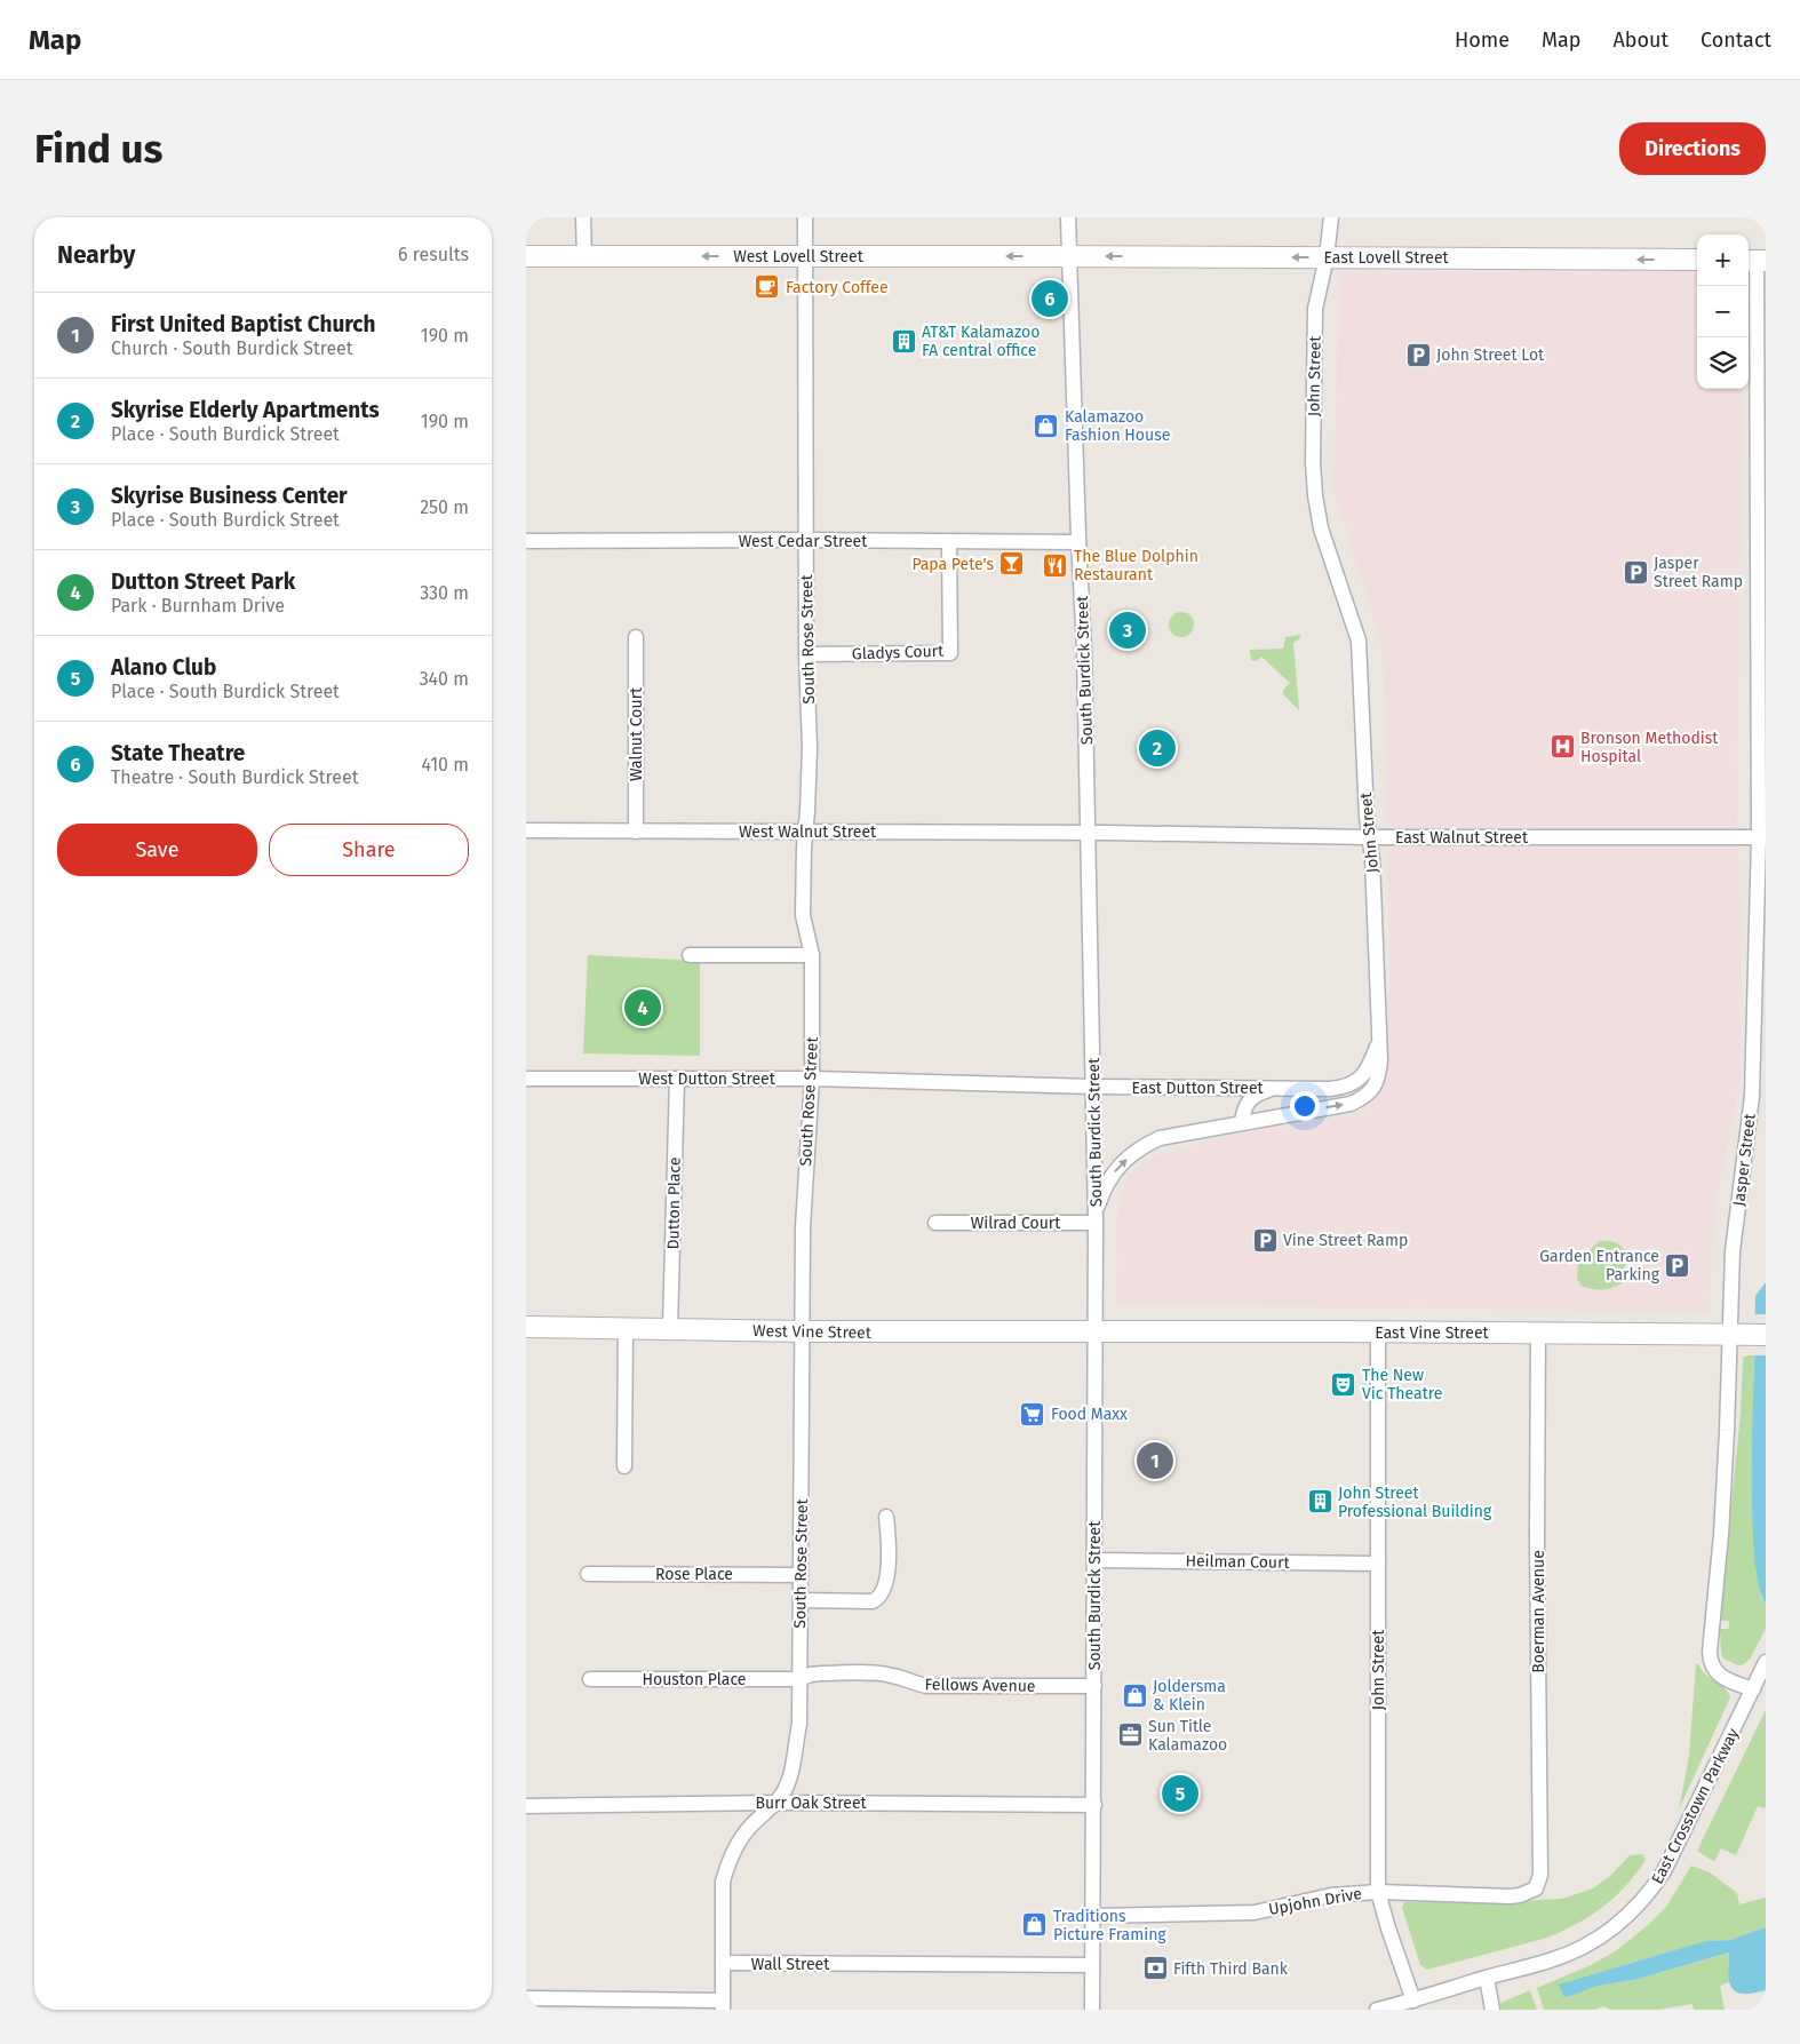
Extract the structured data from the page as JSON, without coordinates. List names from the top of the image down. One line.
{"streets":{"street":["West Lovell Street","East Lovell Street","John Street","West Cedar Street","South Rose Street","Gladys Court","South Burdick Street","Walnut Court","West Walnut Street","East Walnut Street","West Dutton Street","East Dutton Street","Jasper Street","Dutton Place","Wilrad Court","West Vine Street","East Vine Street","Heilman Court","Rose Place","Boerman Avenue","Houston Place","Fellows Avenue","Burr Oak Street","East Crosstown Parkway","Upjohn Drive","Wall Street"]},"crossings":[["West Lovell Street","East Lovell Street"],["West Lovell Street","South Rose Street"],["West Lovell Street","South Burdick Street"],["East Lovell Street","John Street"],["East Lovell Street","South Burdick Street"],["John Street","South Burdick Street"],["John Street","East Walnut Street"],["John Street","East Dutton Street"],["John Street","Wilrad Court"],["John Street","East Vine Street"],["John Street","Heilman Court"],["John Street","East Crosstown Parkway"],["John Street","Upjohn Drive"],["West Cedar Street","South Rose Street"],["West Cedar Street","Gladys Court"],["West Cedar Street","South Burdick Street"],["South Rose Street","Gladys Court"],["South Rose Street","West Walnut Street"],["South Rose Street","West Dutton Street"],["South Rose Street","West Vine Street"],["South Rose Street","Rose Place"],["South Rose Street","Houston Place"],["South Rose Street","Fellows Avenue"],["South Rose Street","Burr Oak Street"],["South Rose Street","Wall Street"],["South Burdick Street","West Walnut Street"],["South Burdick Street","East Walnut Street"],["South Burdick Street","West Dutton Street"],["South Burdick Street","East Dutton Street"],["South Burdick Street","Wilrad Court"],["South Burdick Street","West Vine Street"],["South Burdick Street","East Vine Street"],["South Burdick Street","Heilman Court"],["South Burdick Street","Fellows Avenue"],["South Burdick Street","Burr Oak Street"],["South Burdick Street","Upjohn Drive"],["South Burdick Street","Wall Street"],["Walnut Court","West Walnut Street"],["West Walnut Street","East Walnut Street"],["East Walnut Street","Jasper Street"],["West Dutton Street","East Dutton Street"],["West Dutton Street","Dutton Place"],["Jasper Street","East Vine Street"],["Jasper Street","East Crosstown Parkway"],["Dutton Place","West Vine Street"],["West Vine Street","East Vine Street"],["East Vine Street","Boerman Avenue"],["Boerman Avenue","Upjohn Drive"],["Houston Place","Fellows Avenue"]],"one_way":["West Lovell Street","East Lovell Street"],"places":{"cafe":["Factory Coffee"],"building":["AT&T Kalamazoo FA central office","John Street Professional Building"],"parking":["John Street Lot","Jasper Street Ramp","Vine Street Ramp","Garden Entrance Parking"],"shop":["Kalamazoo Fashion House","Joldersma & Klein","Traditions Picture Framing"],"bar":["Papa Pete's"],"restaurant":["The Blue Dolphin Restaurant"],"hospital":["Bronson Methodist Hospital"],"theatre":["The New Vic Theatre"],"supermarket":["Food Maxx"],"office":["Sun Title Kalamazoo"],"bank":["Fifth Third Bank"]},"page":{"header":"Map","nav":["Home","Map","About","Contact"],"buttons":["Directions",["Save","Share"]],"title":"Find us","heading":["Nearby","6 results"],"map_buttons":["+","−"],"pins":["6","3","2","4","1","5"],"list":[{"mark":"1","name":"First United Baptist Church","note":"Church · South Burdick Street","value":"190 m"},{"mark":"2","name":"Skyrise Elderly Apartments","note":"Place · South Burdick Street","value":"190 m"},{"mark":"3","name":"Skyrise Business Center","note":"Place · South Burdick Street","value":"250 m"},{"mark":"4","name":"Dutton Street Park","note":"Park · Burnham Drive","value":"330 m"},{"mark":"5","name":"Alano Club","note":"Place · South Burdick Street","value":"340 m"},{"mark":"6","name":"State Theatre","note":"Theatre · South Burdick Street","value":"410 m"}]}}
